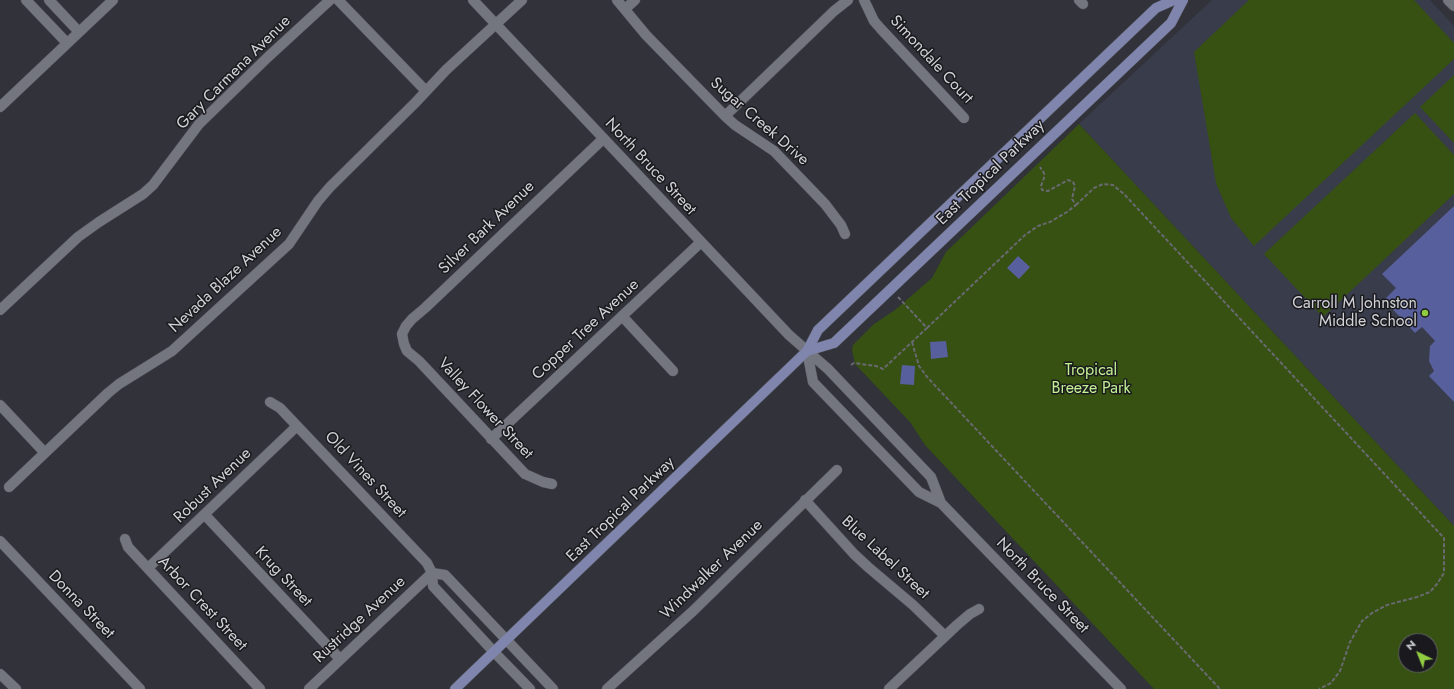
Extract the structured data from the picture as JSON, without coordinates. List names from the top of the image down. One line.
{"streets":{"main road":["East Tropical Parkway"],"street":["Simondale Court","Gary Carmena Avenue","Sugar Creek Drive","North Bruce Street","Silver Bark Avenue","Nevada Blaze Avenue","Copper Tree Avenue","Valley Flower Street","Old Vines Street","Robust Avenue","Blue Label Street","Windwalker Avenue","Krug Street","Arbor Crest Street","Donna Street","Rustridge Avenue"]},"crossings":[["North Bruce Street","East Tropical Parkway"],["North Bruce Street","Silver Bark Avenue"],["North Bruce Street","Nevada Blaze Avenue"],["North Bruce Street","Copper Tree Avenue"],["East Tropical Parkway","Old Vines Street"],["Silver Bark Avenue","Valley Flower Street"],["Copper Tree Avenue","Valley Flower Street"],["Old Vines Street","Robust Avenue"],["Old Vines Street","Rustridge Avenue"],["Robust Avenue","Krug Street"],["Robust Avenue","Arbor Crest Street"],["Blue Label Street","Windwalker Avenue"],["Krug Street","Rustridge Avenue"]],"parks":["Tropical Breeze Park"],"places":["Carroll M Johnston Middle School"],"north":"top left"}
